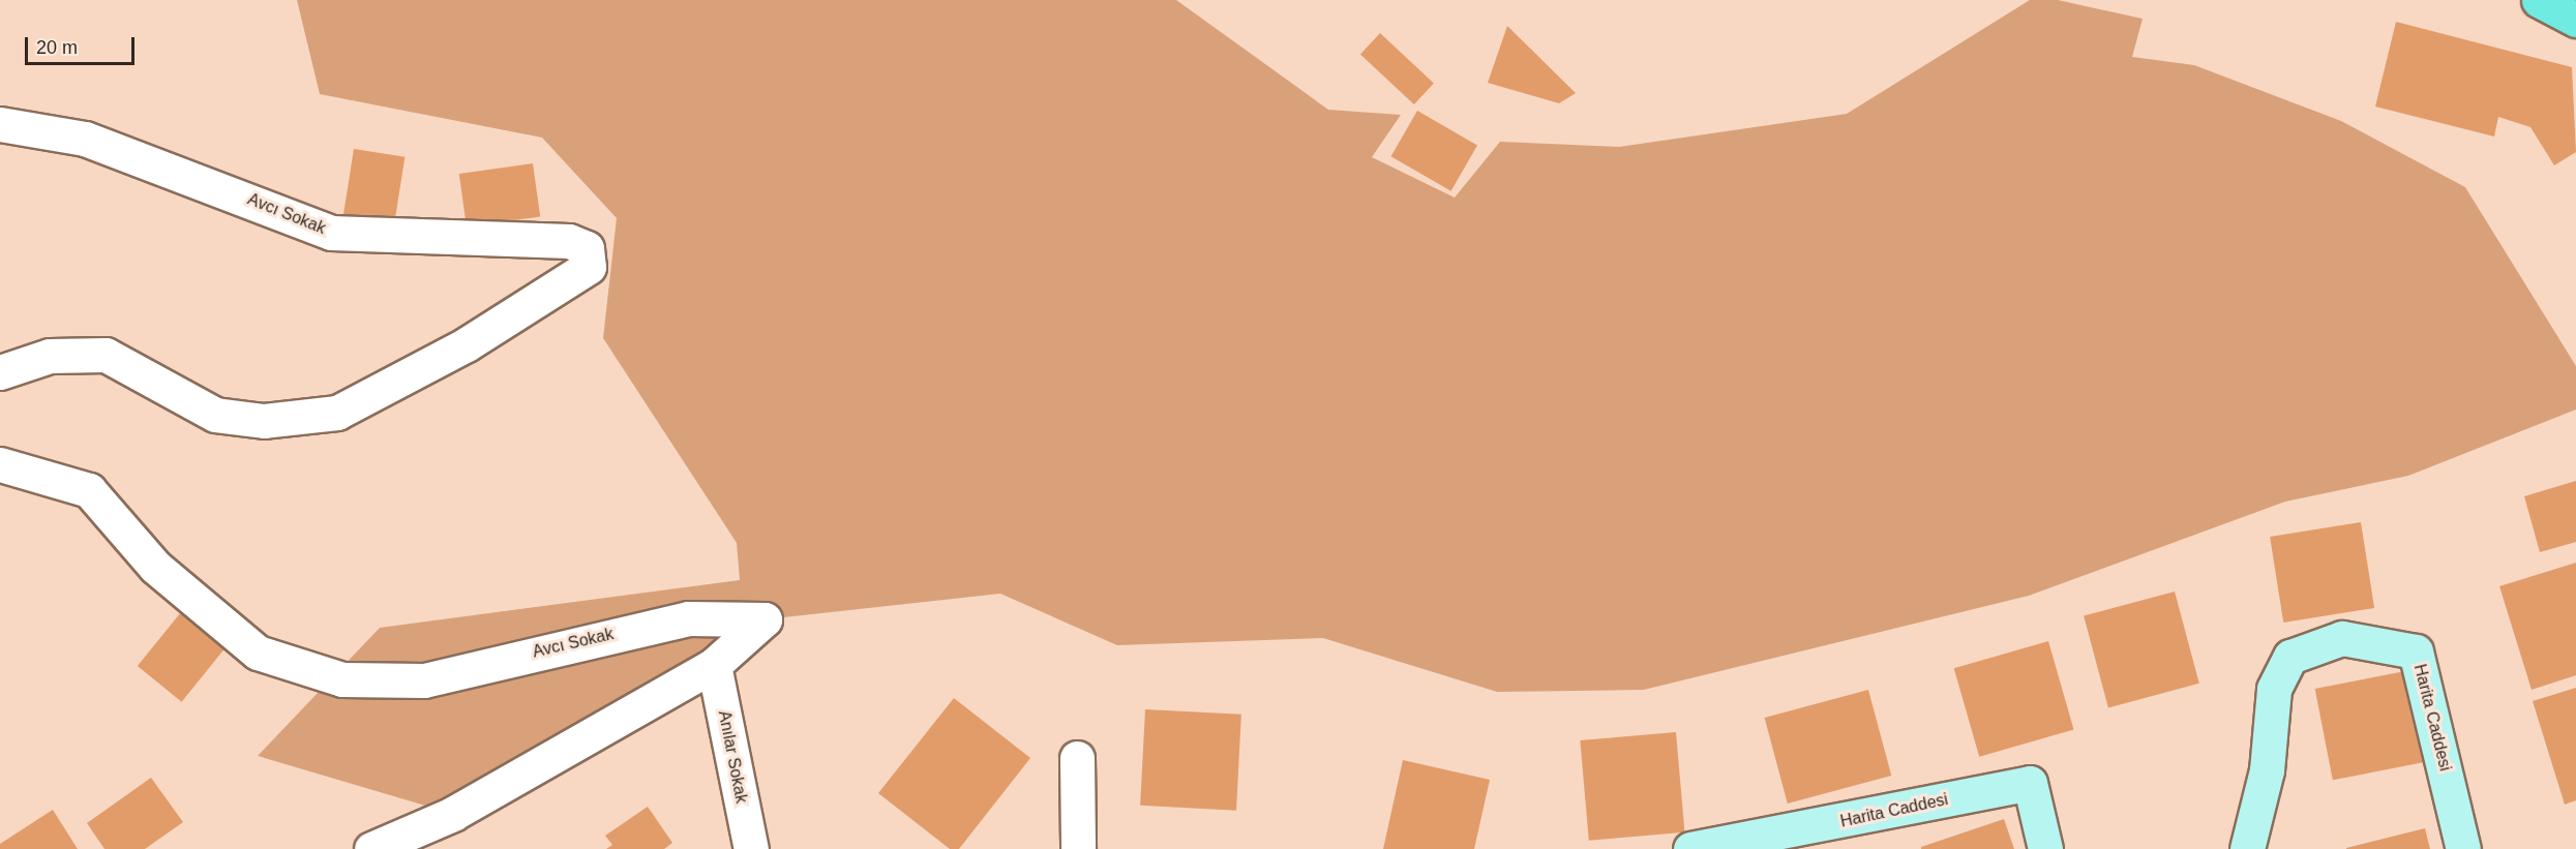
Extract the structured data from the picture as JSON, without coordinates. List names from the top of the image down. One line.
{"streets":{"street":["Avcı Sokak","Harita Caddesi","Anılar Sokak"]},"crossings":[["Avcı Sokak","Anılar Sokak"]],"scale_bar":"20 m"}
